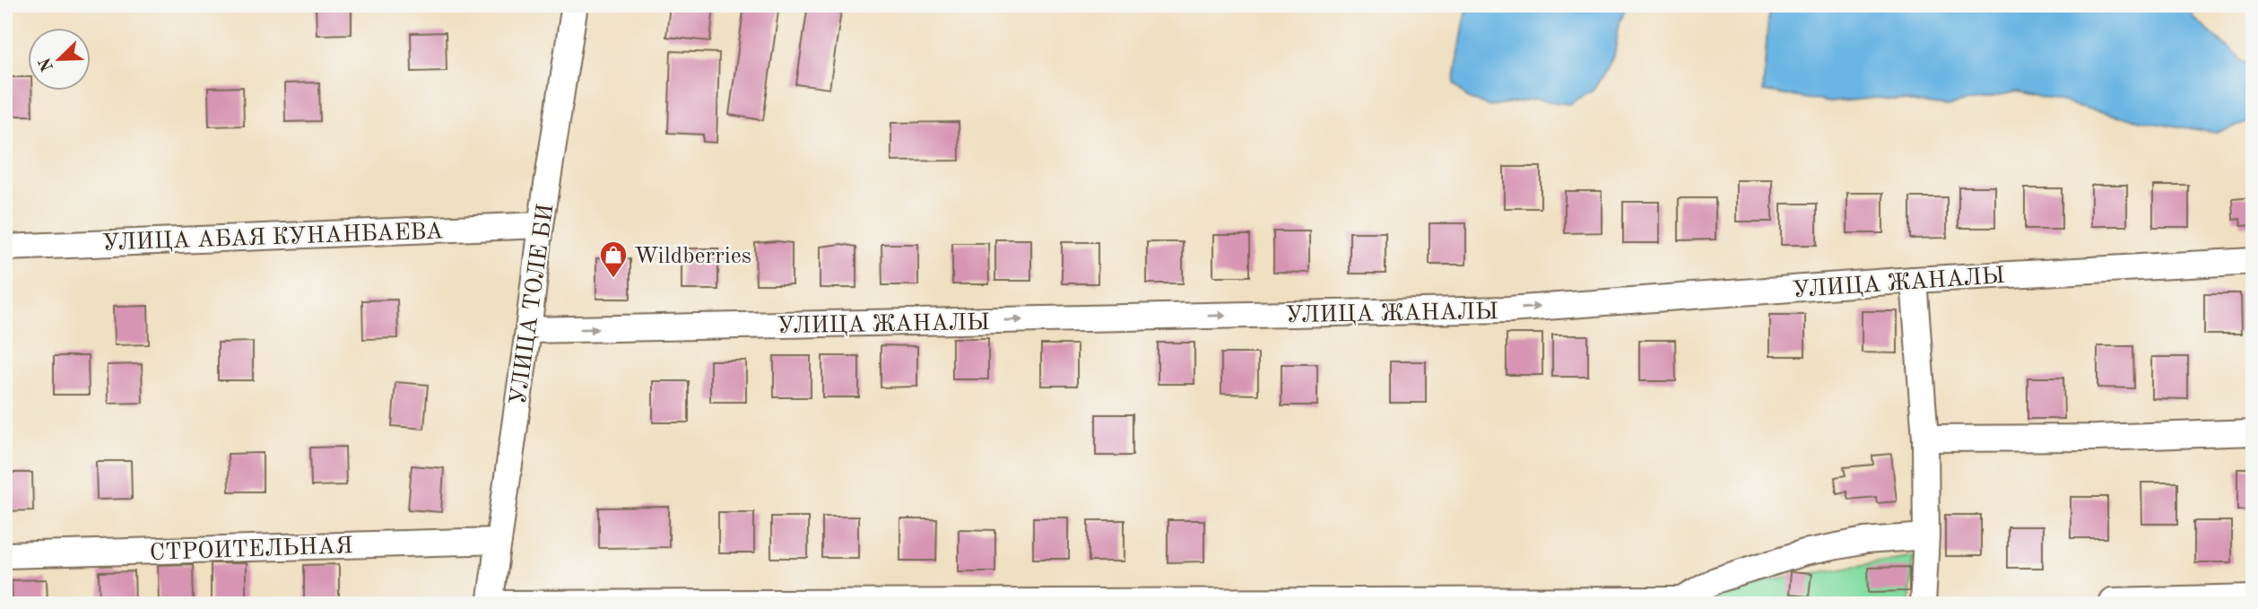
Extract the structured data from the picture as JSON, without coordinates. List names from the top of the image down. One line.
{"streets":{"street":["УЛИЦА АБАЯ КУНАНБАЕВА","УЛИЦА ЖАНАЛЫ","УЛИЦА ТОЛЕ БИ","СТРОИТЕЛЬНАЯ"]},"crossings":[["УЛИЦА АБАЯ КУНАНБАЕВА","УЛИЦА ТОЛЕ БИ"],["УЛИЦА ЖАНАЛЫ","УЛИЦА ТОЛЕ БИ"],["УЛИЦА ТОЛЕ БИ","СТРОИТЕЛЬНАЯ"]],"one_way":["УЛИЦА ЖАНАЛЫ"],"places":{"shop":["Wildberries"]},"north":"bottom left"}
